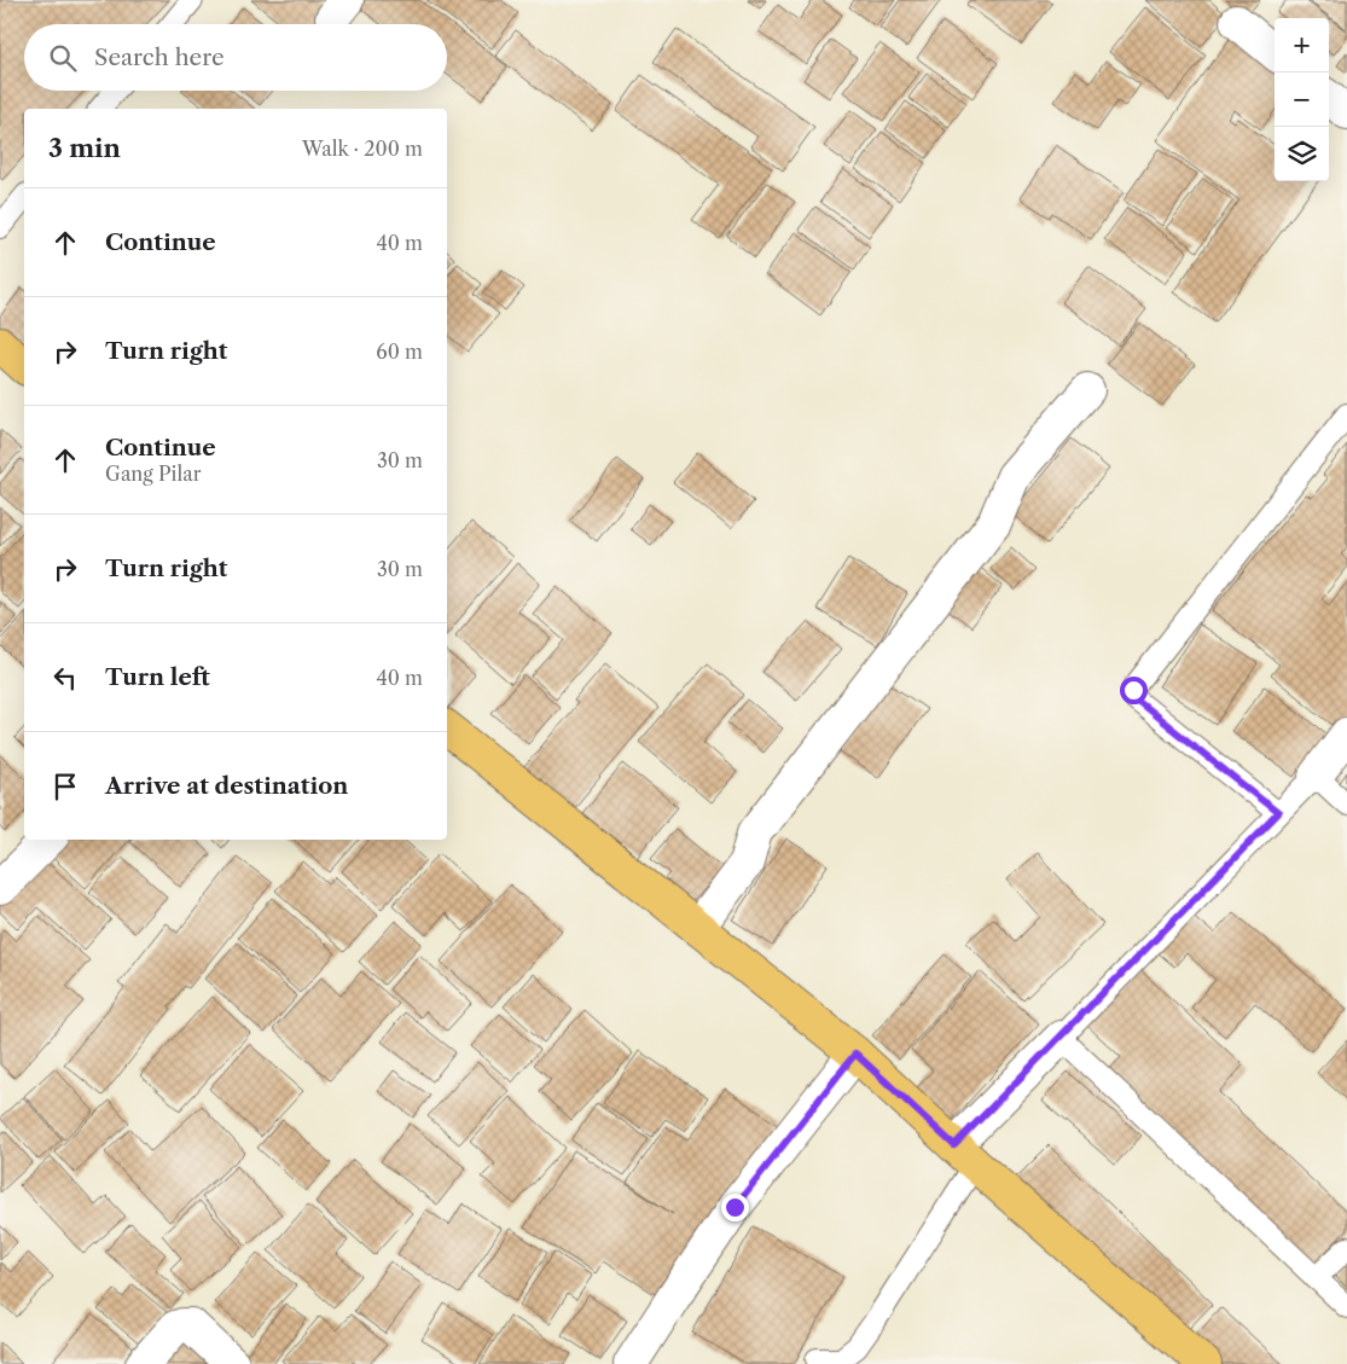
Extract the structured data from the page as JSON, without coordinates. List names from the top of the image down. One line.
{"page":{"map_buttons":["+","−"],"search":"Search here","heading":["3 min","Walk · 200 m"],"list":[["Continue","40 m"],["Turn right","60 m"],["Continue","Gang Pilar","30 m"],["Turn right","30 m"],["Turn left","40 m"],"Arrive at destination"]}}
